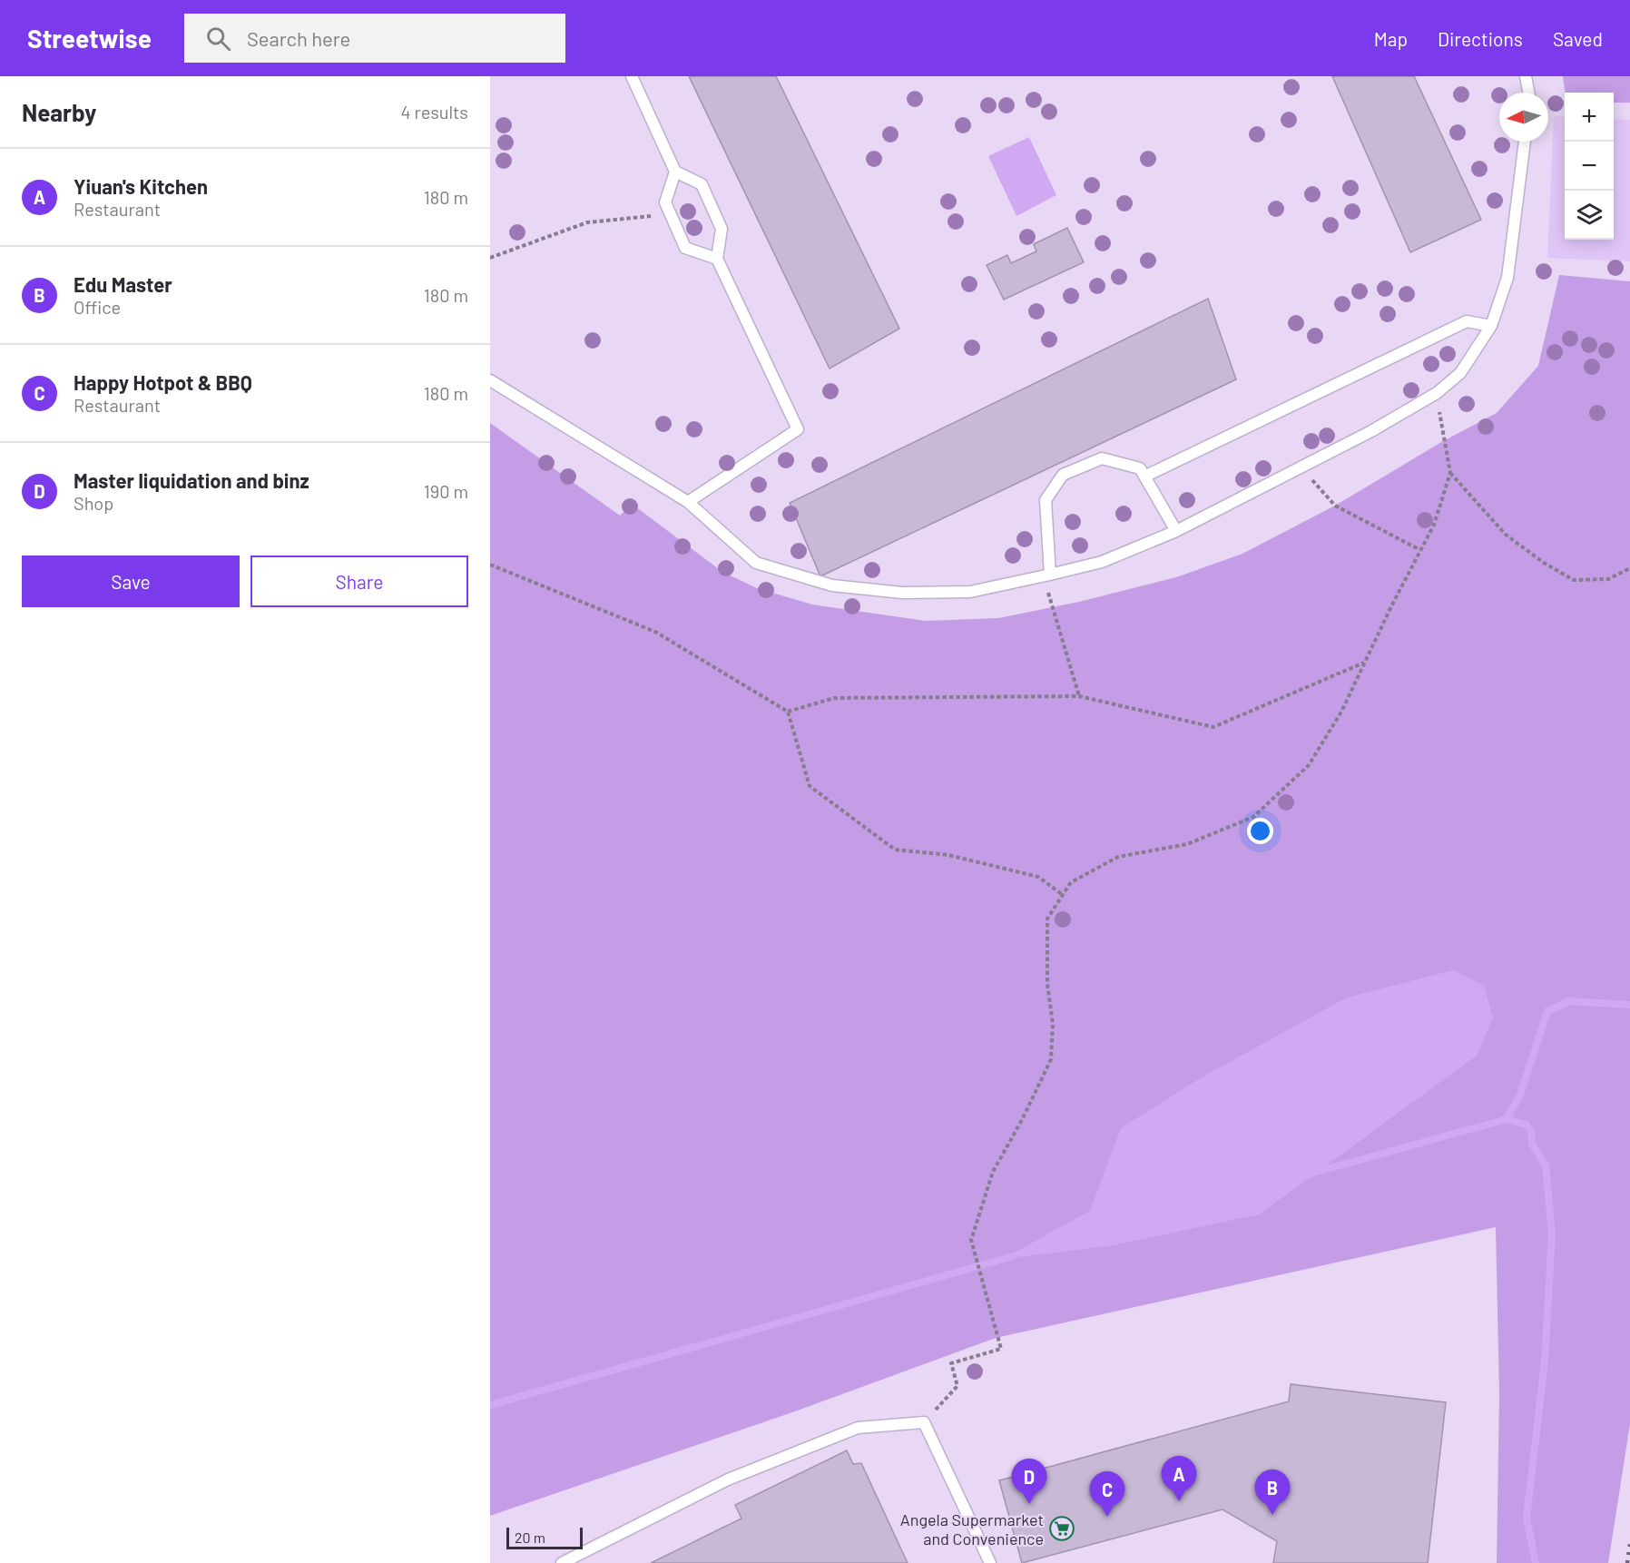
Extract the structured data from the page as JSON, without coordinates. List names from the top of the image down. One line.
{"places":{"supermarket":["Angela Supermarket and Convenience"]},"scale_bar":"20 m","north":"left","page":{"header":"Streetwise","search":"Search here","nav":["Map","Directions","Saved"],"heading":["Nearby","4 results"],"map_buttons":["+","−"],"list":[{"mark":"A","name":"Yiuan's Kitchen","note":"Restaurant","value":"180 m"},{"mark":"B","name":"Edu Master","note":"Office","value":"180 m"},{"mark":"C","name":"Happy Hotpot & BBQ","note":"Restaurant","value":"180 m"},{"mark":"D","name":"Master liquidation and binz","note":"Shop","value":"190 m"}],"buttons":["Save","Share"],"pins":["A","D","B","C"],"scale":"20 m"}}
